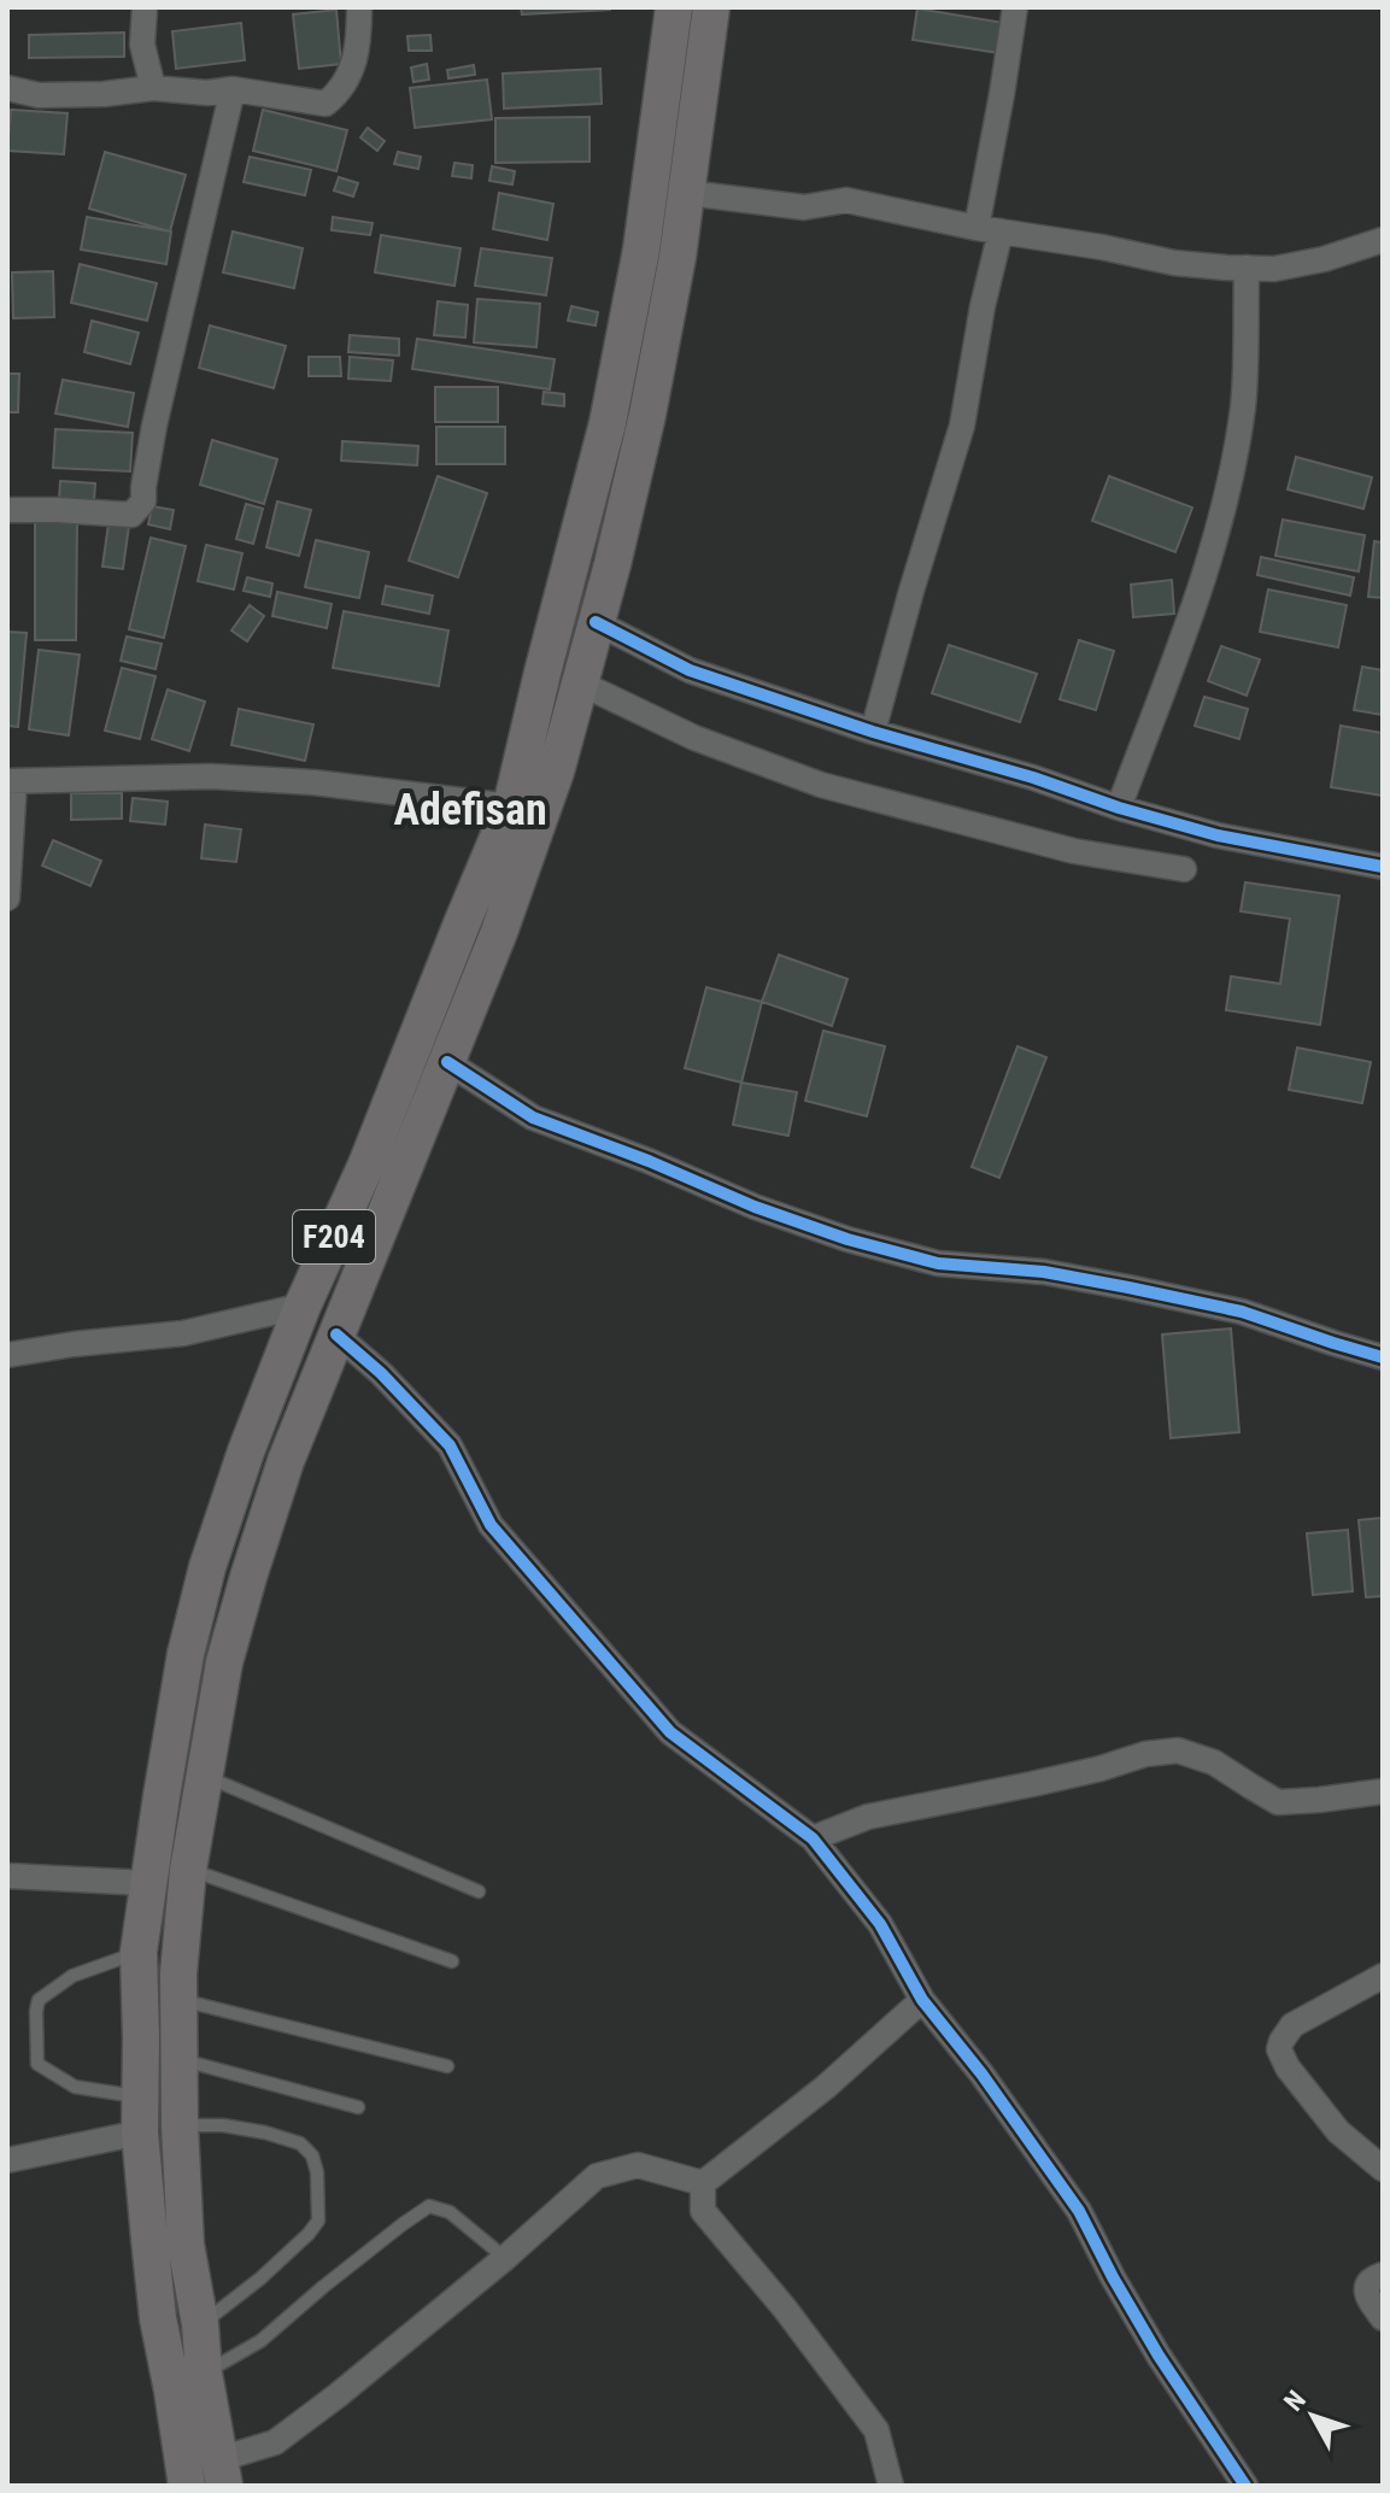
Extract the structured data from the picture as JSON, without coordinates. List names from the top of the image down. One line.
{"streets":{"main road":["F204"]},"districts":["Adefisan"],"north":"top left"}
